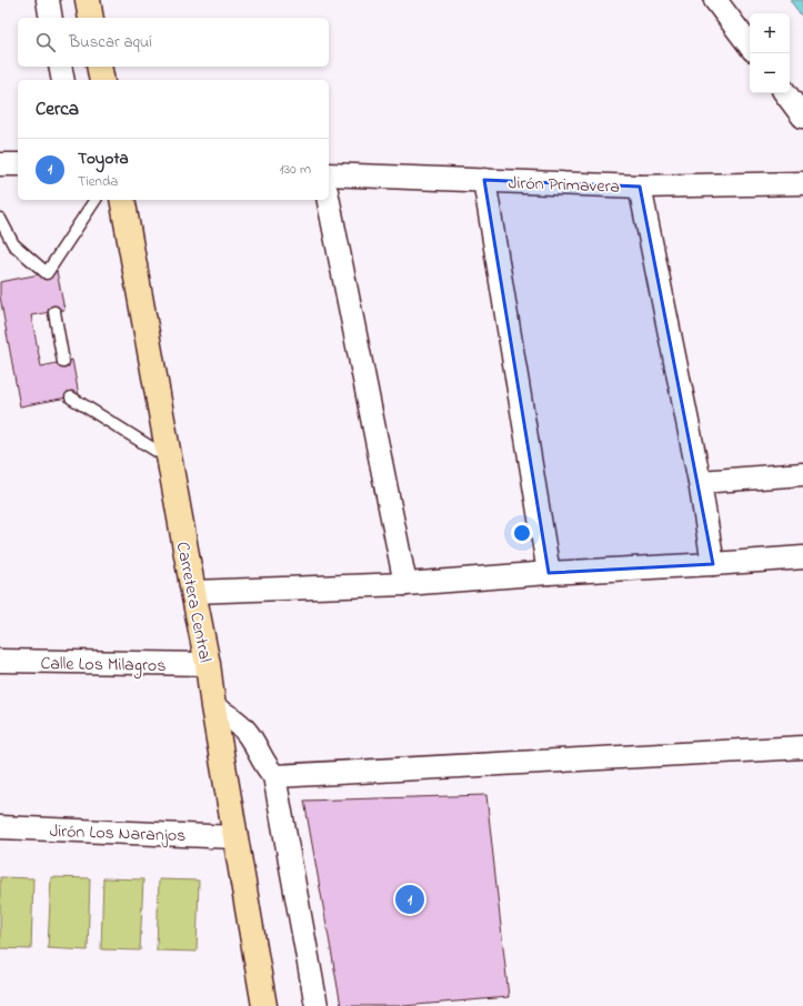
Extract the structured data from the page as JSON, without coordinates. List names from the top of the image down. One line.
{"streets":{"highway":["Carretera Central"],"street":["Jirón Primavera","Calle Los Milagros","Jirón Los Naranjos"]},"crossings":[["Carretera Central","Calle Los Milagros"],["Carretera Central","Jirón Los Naranjos"]],"page":{"map_buttons":["+","−"],"search":"Buscar aquí","heading":"Cerca","list":[{"mark":"1","name":"Toyota","note":"Tienda","value":"130 m"}],"pins":"1"}}
